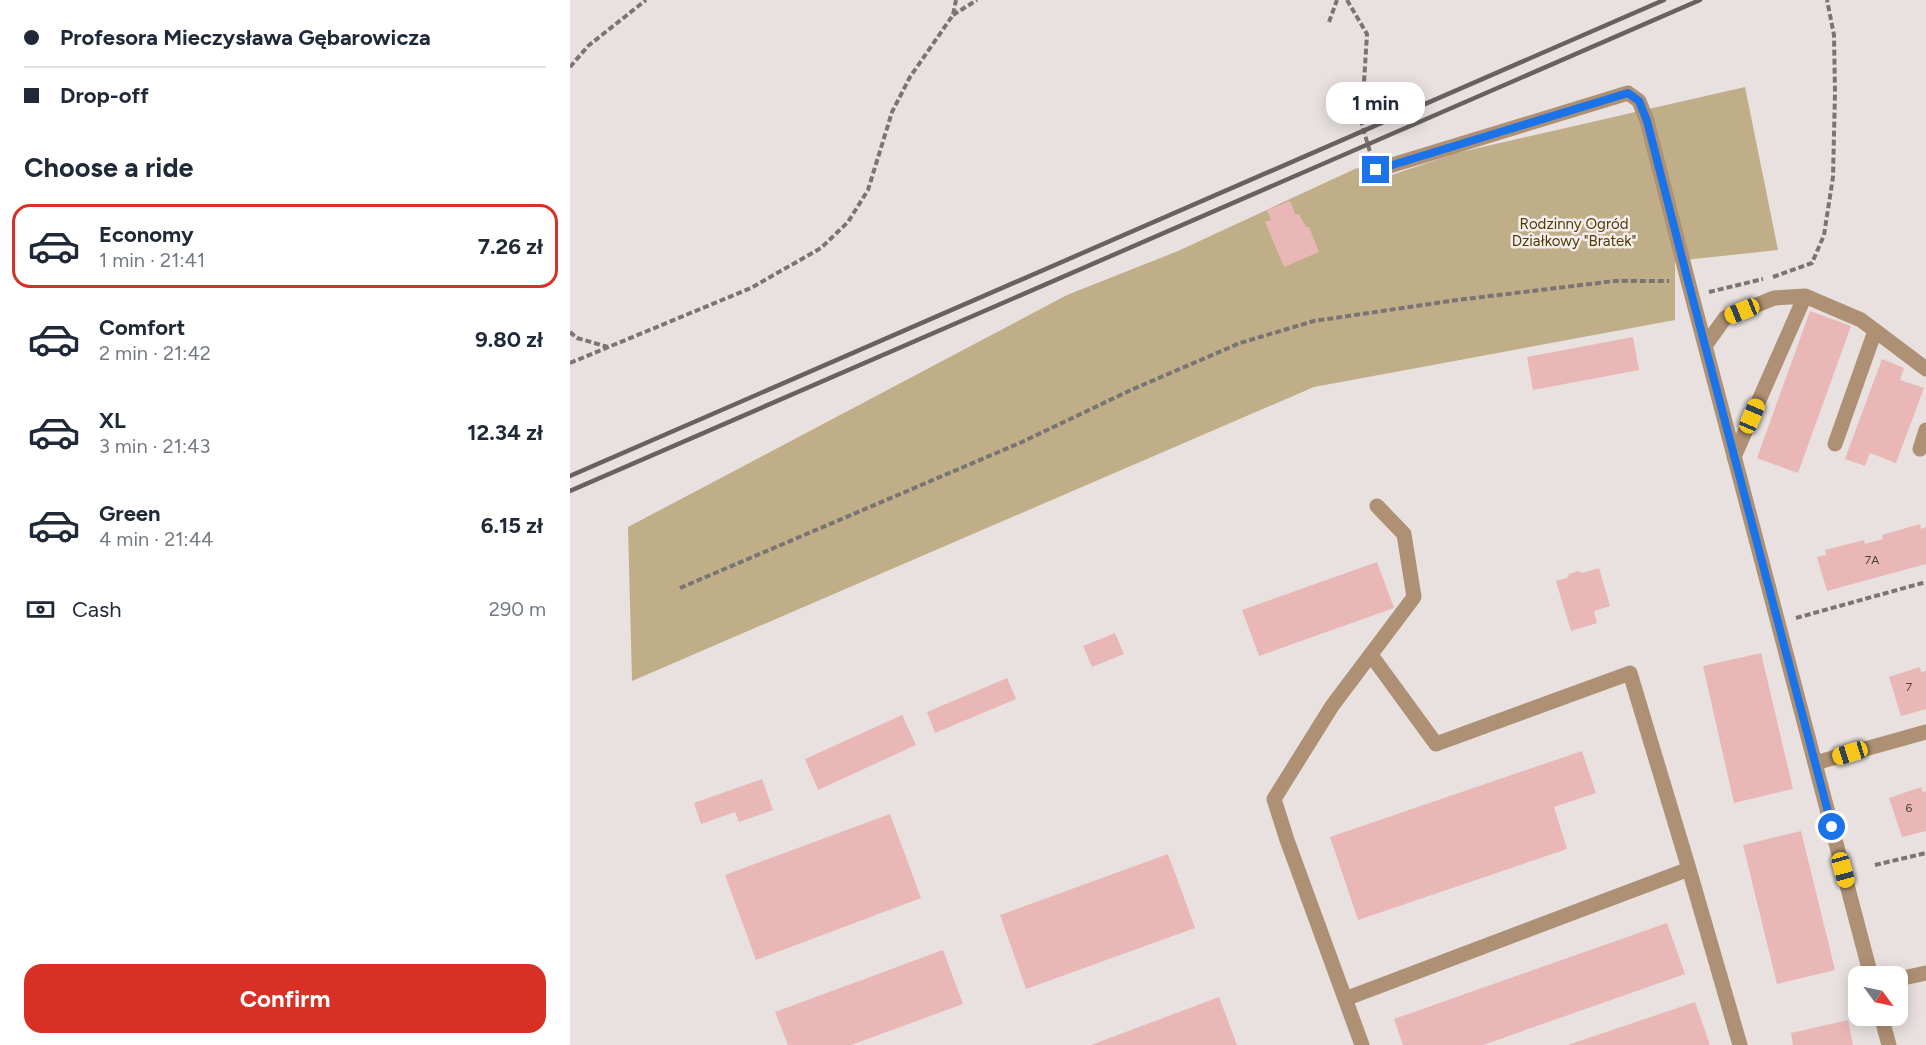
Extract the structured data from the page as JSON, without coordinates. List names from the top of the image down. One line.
{"parks":["Rodzinny Ogród Działkowy \"Bratek\""],"house_numbers":["7A","7","6"],"north":"bottom right","page":{"banner":["Profesora Mieczysława Gębarowicza","Drop-off"],"bubble":"1 min","heading":"Choose a ride","list":[{"name":"Economy","note":"1 min · 21:41","value":"7.26 zł"},{"name":"Comfort","note":"2 min · 21:42","value":"9.80 zł"},{"name":"XL","note":"3 min · 21:43","value":"12.34 zł"},{"name":"Green","note":"4 min · 21:44","value":"6.15 zł"}],"pay":["Cash","290 m"],"buttons":"Confirm"}}
